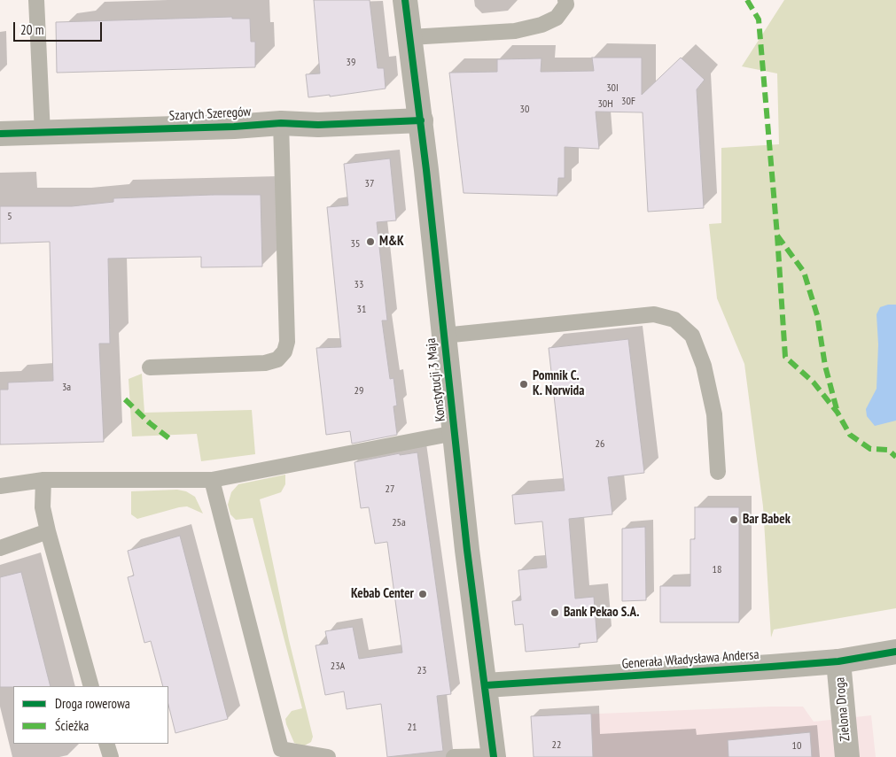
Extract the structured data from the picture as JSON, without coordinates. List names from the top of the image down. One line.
{"streets":{"street":["Szarych Szeregów","Konstytucji 3 Maja","Generała Władysława Andersa","Zielona Droga"]},"crossings":[["Szarych Szeregów","Konstytucji 3 Maja"],["Konstytucji 3 Maja","Generała Władysława Andersa"],["Generała Władysława Andersa","Zielona Droga"]],"places":["M&K","Pomnik C. K. Norwida","Bar Babek","Kebab Center","Bank Pekao S.A."],"house_numbers":["39","30I","30F","30H","30","37","5","35","33","31","3a","29","26","27","25a","18","23A","23","21","22","10"],"legend":["Droga rowerowa","Ścieżka"],"scale_bar":"20 m"}
